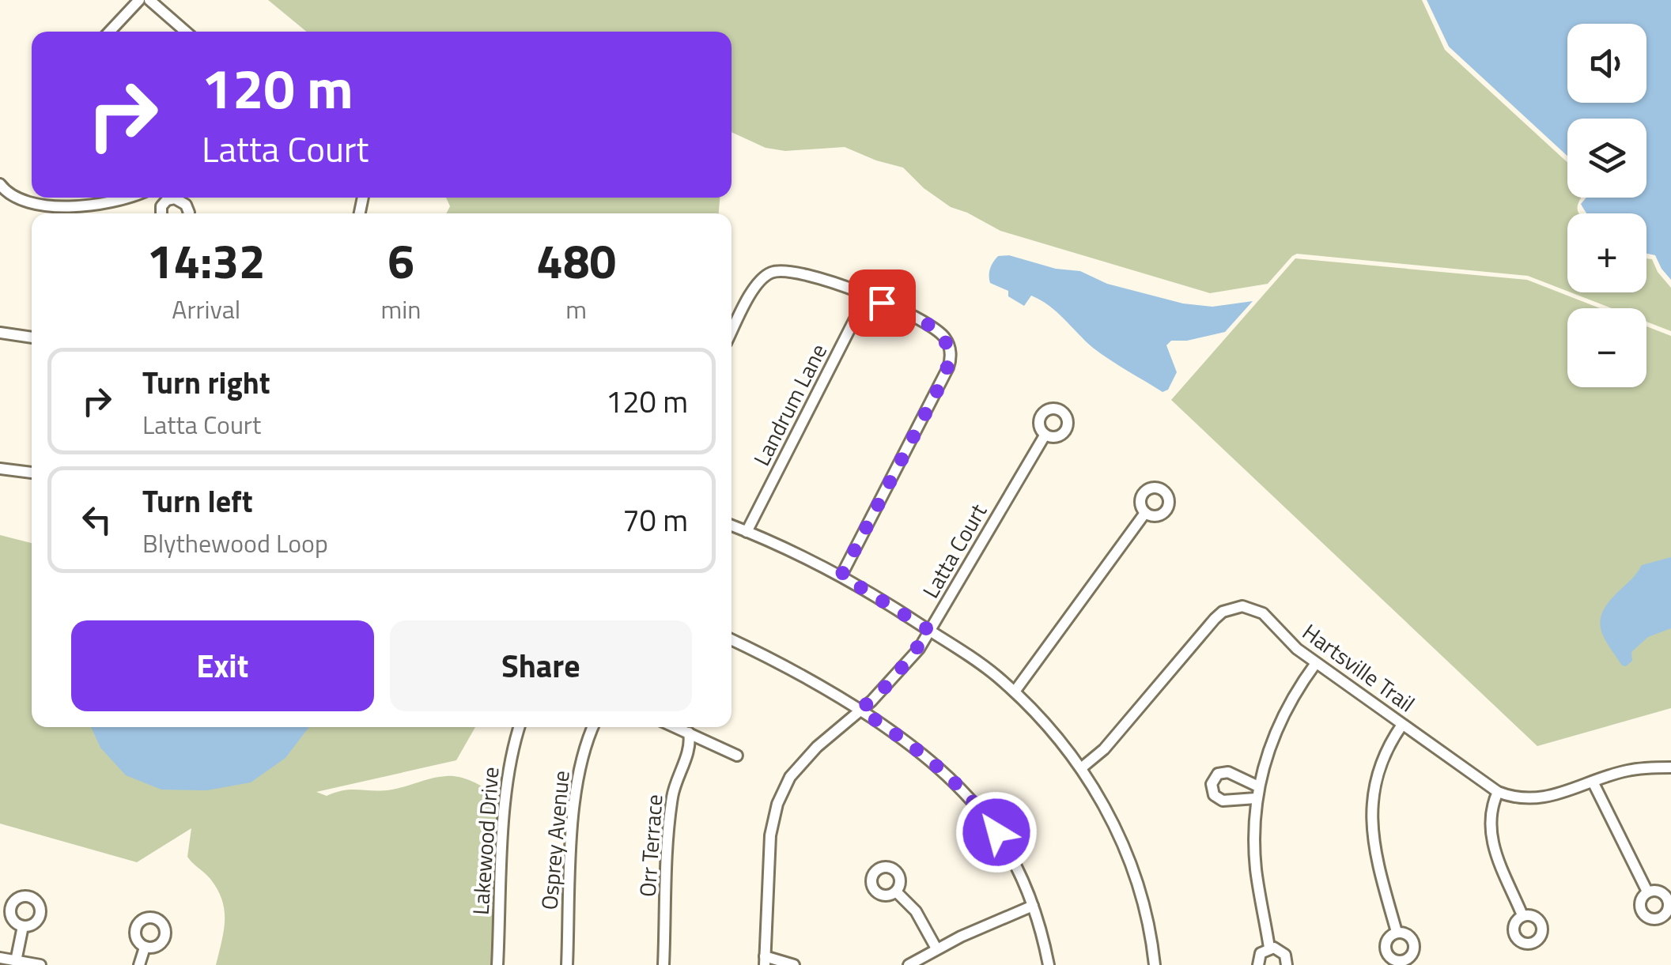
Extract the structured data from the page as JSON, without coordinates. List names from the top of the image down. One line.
{"streets":{"street":["Landrum Lane","Latta Court","Hartsville Trail","Osprey Avenue","Lakewood Drive","Orr Terrace"]},"page":{"map_buttons":["+","−"],"turn":["120 m","Latta Court"],"eta":["14:32","Arrival","6","min","480","m"],"list":[{"name":"Turn right","note":"Latta Court","value":"120 m"},{"name":"Turn left","note":"Blythewood Loop","value":"70 m"}],"buttons":["Exit","Share"]}}
